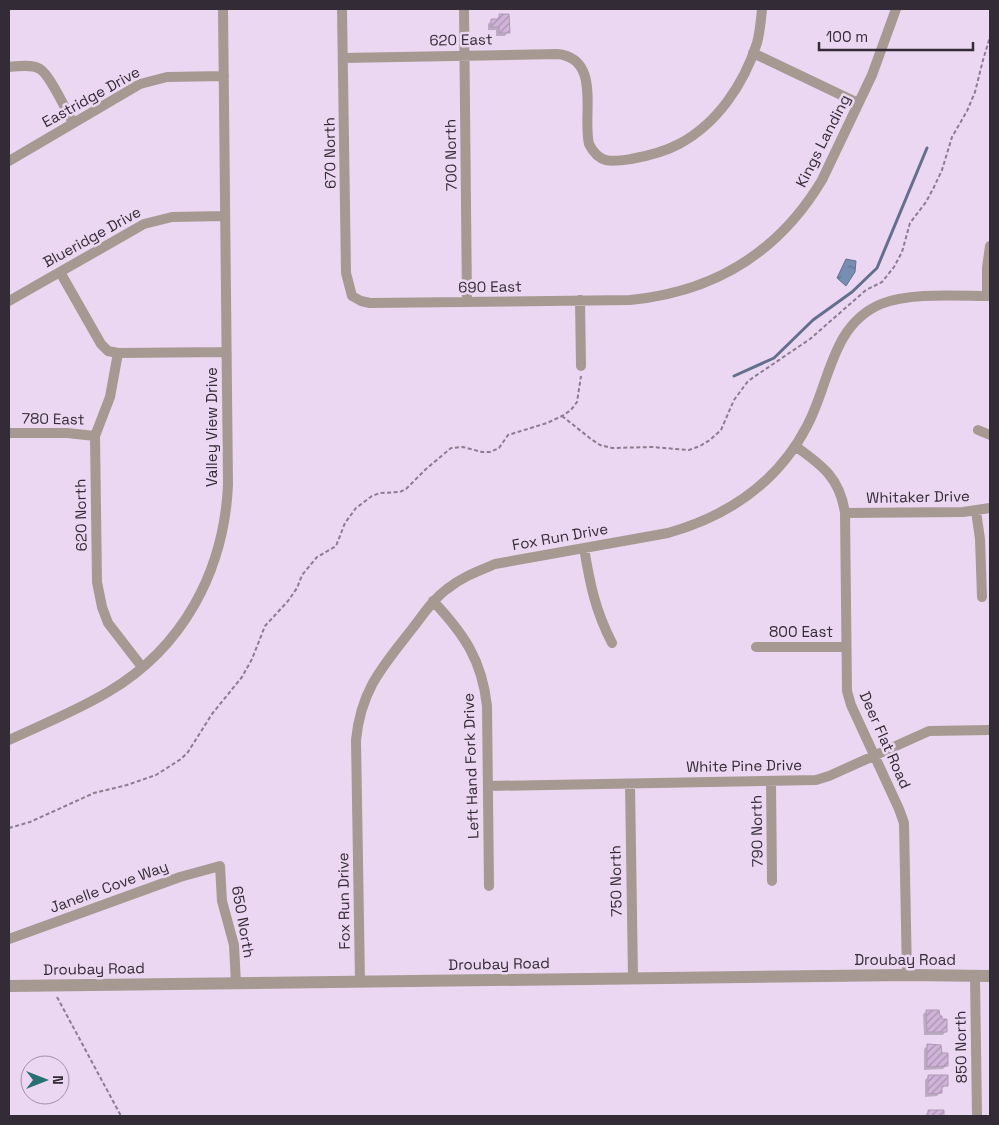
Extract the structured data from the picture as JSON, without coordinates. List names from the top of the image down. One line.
{"streets":{"street":["620 East","Eastridge Drive","Kings Landing","670 North","700 North","Blueridge Drive","690 East","780 East","Valley View Drive","Whitaker Drive","620 North","Fox Run Drive","800 East","Deer Flat Road","Left Hand Fork Drive","White Pine Drive","790 North","750 North","Janelle Cove Way","650 North","Droubay Road","850 North"]},"crossings":[["620 East","670 North"],["620 East","700 North"],["Eastridge Drive","Valley View Drive"],["Kings Landing","690 East"],["670 North","690 East"],["700 North","690 East"],["Blueridge Drive","Valley View Drive"],["780 East","620 North"],["Valley View Drive","620 North"],["Whitaker Drive","Deer Flat Road"],["Fox Run Drive","Deer Flat Road"],["Fox Run Drive","Left Hand Fork Drive"],["Fox Run Drive","Droubay Road"],["800 East","Deer Flat Road"],["Deer Flat Road","White Pine Drive"],["Deer Flat Road","Droubay Road"],["Left Hand Fork Drive","White Pine Drive"],["White Pine Drive","790 North"],["White Pine Drive","750 North"],["750 North","Droubay Road"],["Janelle Cove Way","650 North"],["650 North","Droubay Road"],["Droubay Road","850 North"]],"scale_bar":"100 m","north":"right"}
